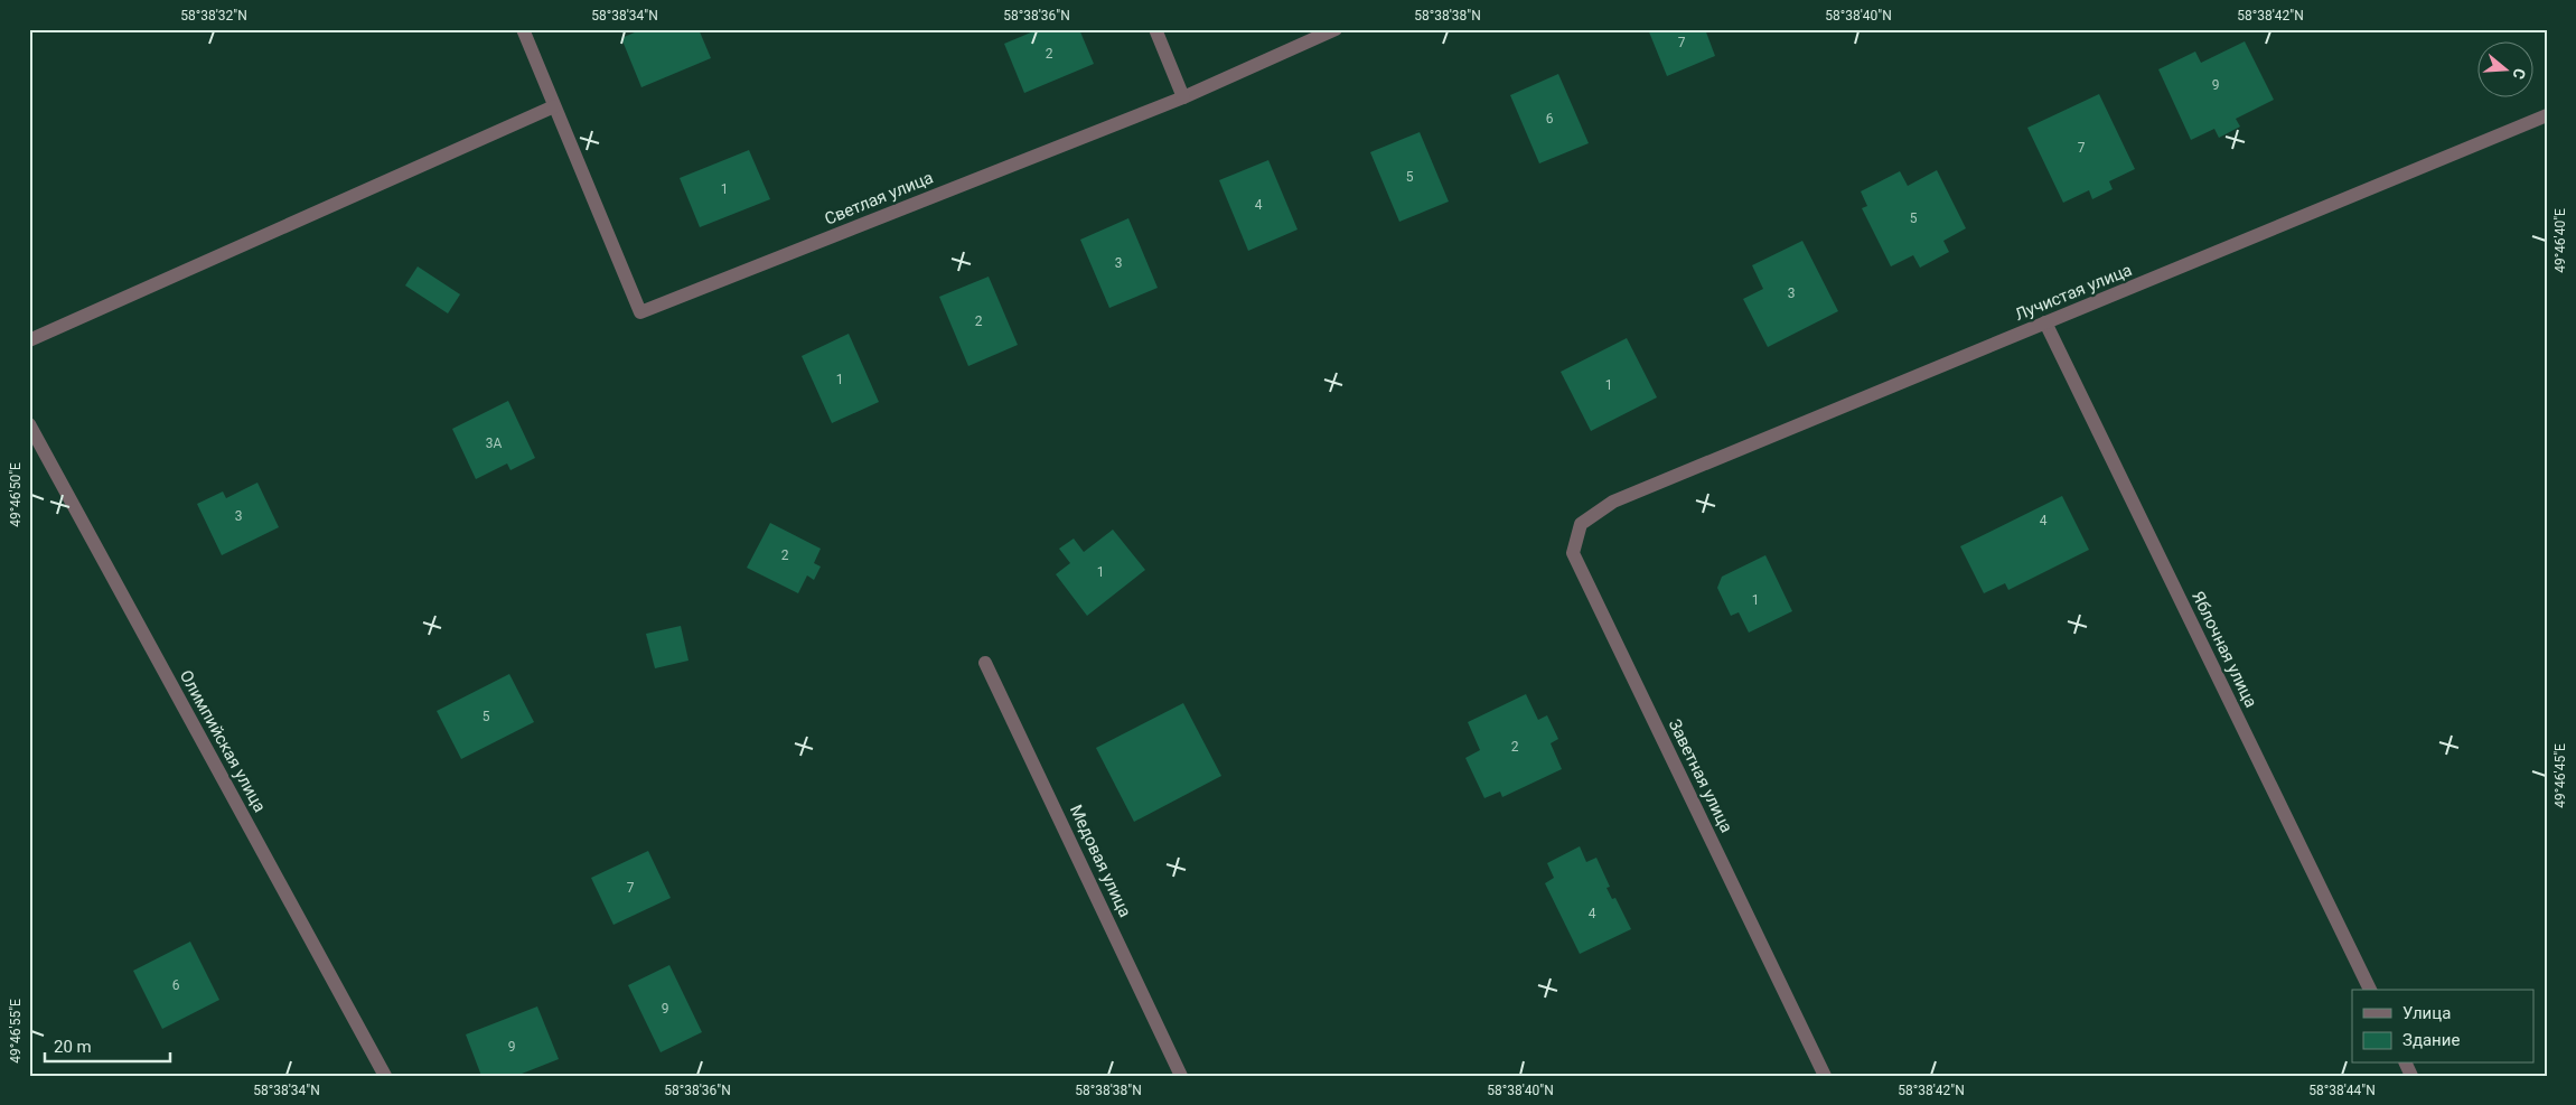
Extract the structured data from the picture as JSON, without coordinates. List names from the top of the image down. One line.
{"streets":{"street":["Светлая улица","Лучистая улица","Яблочная улица","Олимпийская улица","Заветная улица","Медовая улица"]},"crossings":[["Лучистая улица","Яблочная улица"],["Лучистая улица","Заветная улица"]],"house_numbers":["7","2","9","6","7","5","1","4","5","3","3","2","1","1","3А","3","4","2","1","1","5","2","7","4","6","9","9"],"legend":["Улица","Здание"],"scale_bar":"20 m","north":"right","coordinates":["58°38'32\"N","58°38'34\"N","58°38'36\"N","58°38'38\"N","58°38'40\"N","58°38'42\"N","49°46'40\"E","49°46'50\"E","49°46'45\"E","49°46'55\"E","58°38'44\"N"]}
